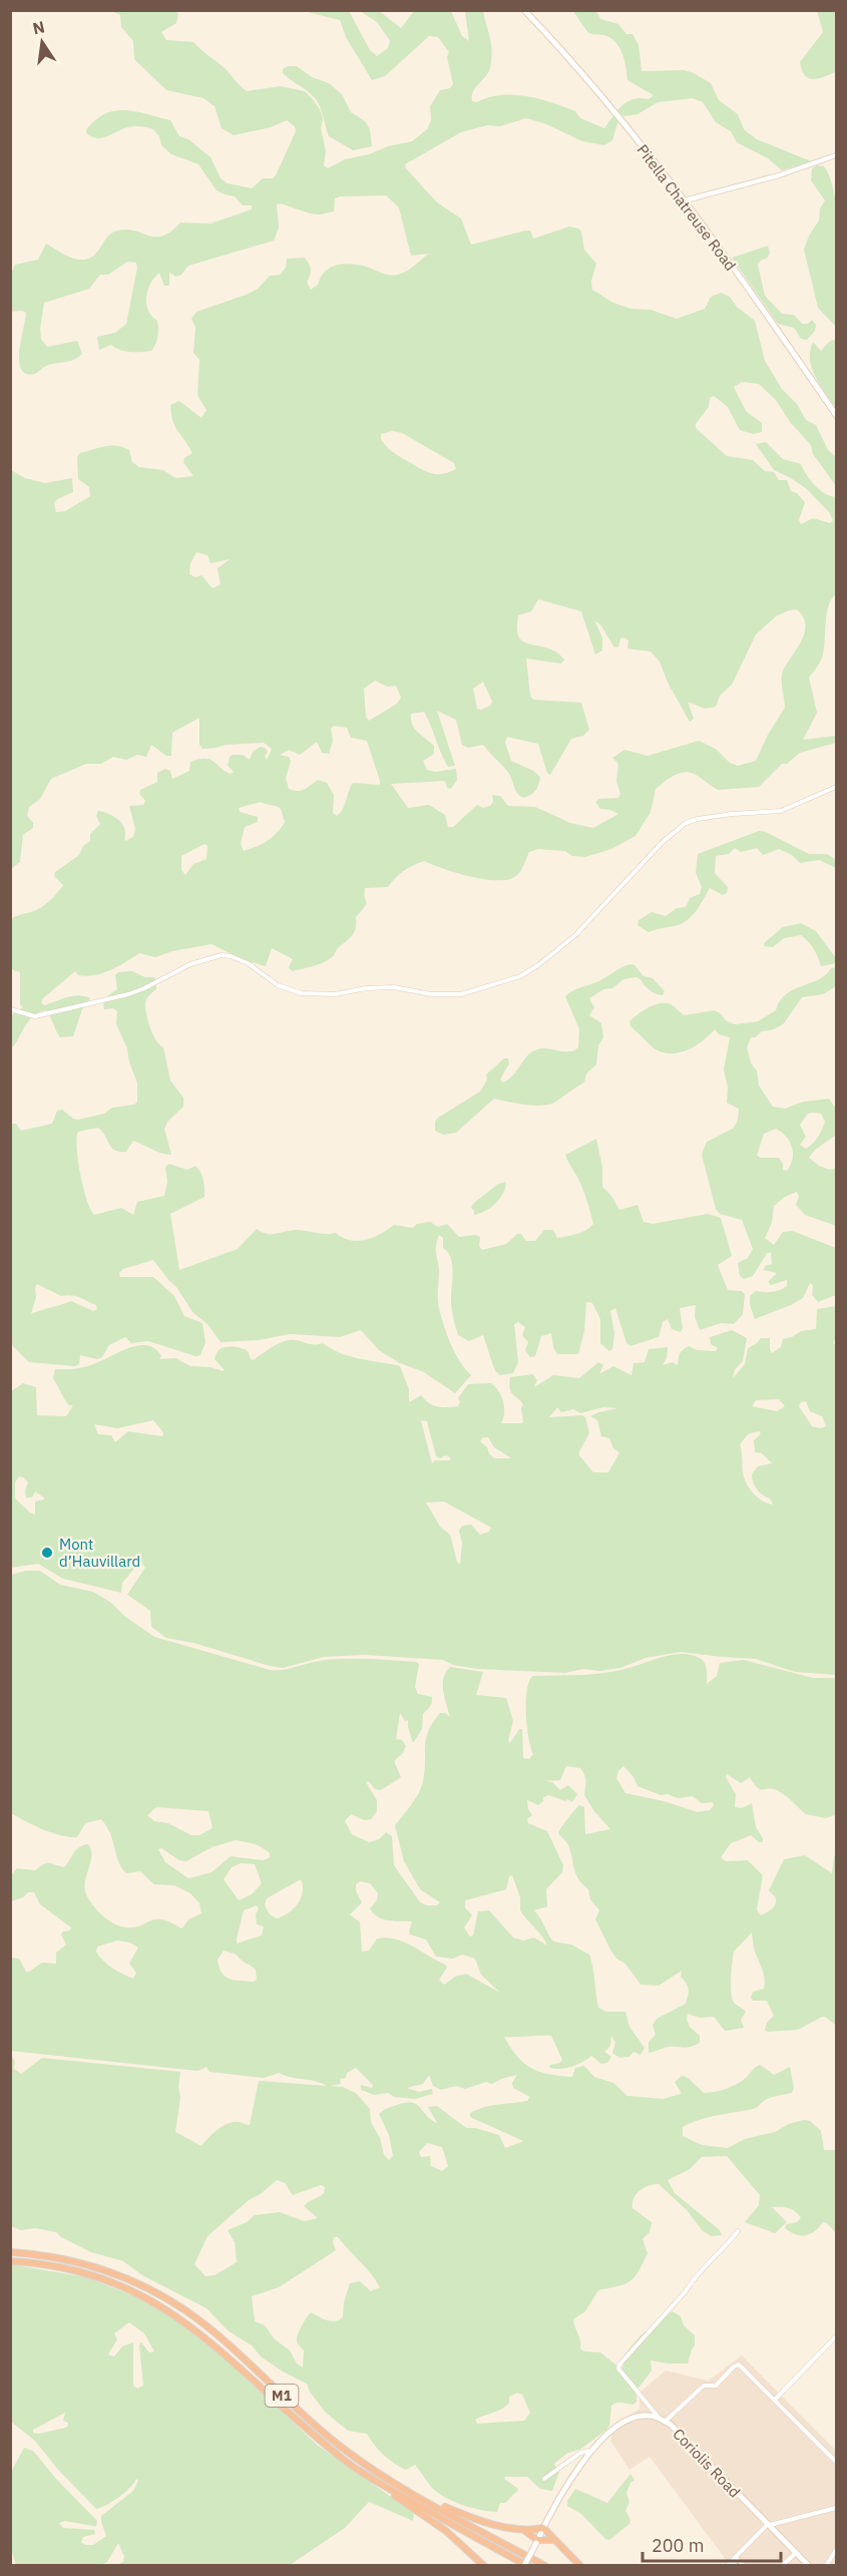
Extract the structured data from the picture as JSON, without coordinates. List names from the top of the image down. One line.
{"streets":{"highway":["M1"],"main road":["Pitella Chatreuse Road","Coriolis Road"]},"crossings":[["M1","Coriolis Road"]],"places":["Mont d’Hauvillard"],"scale_bar":"200 m","north":"top"}
